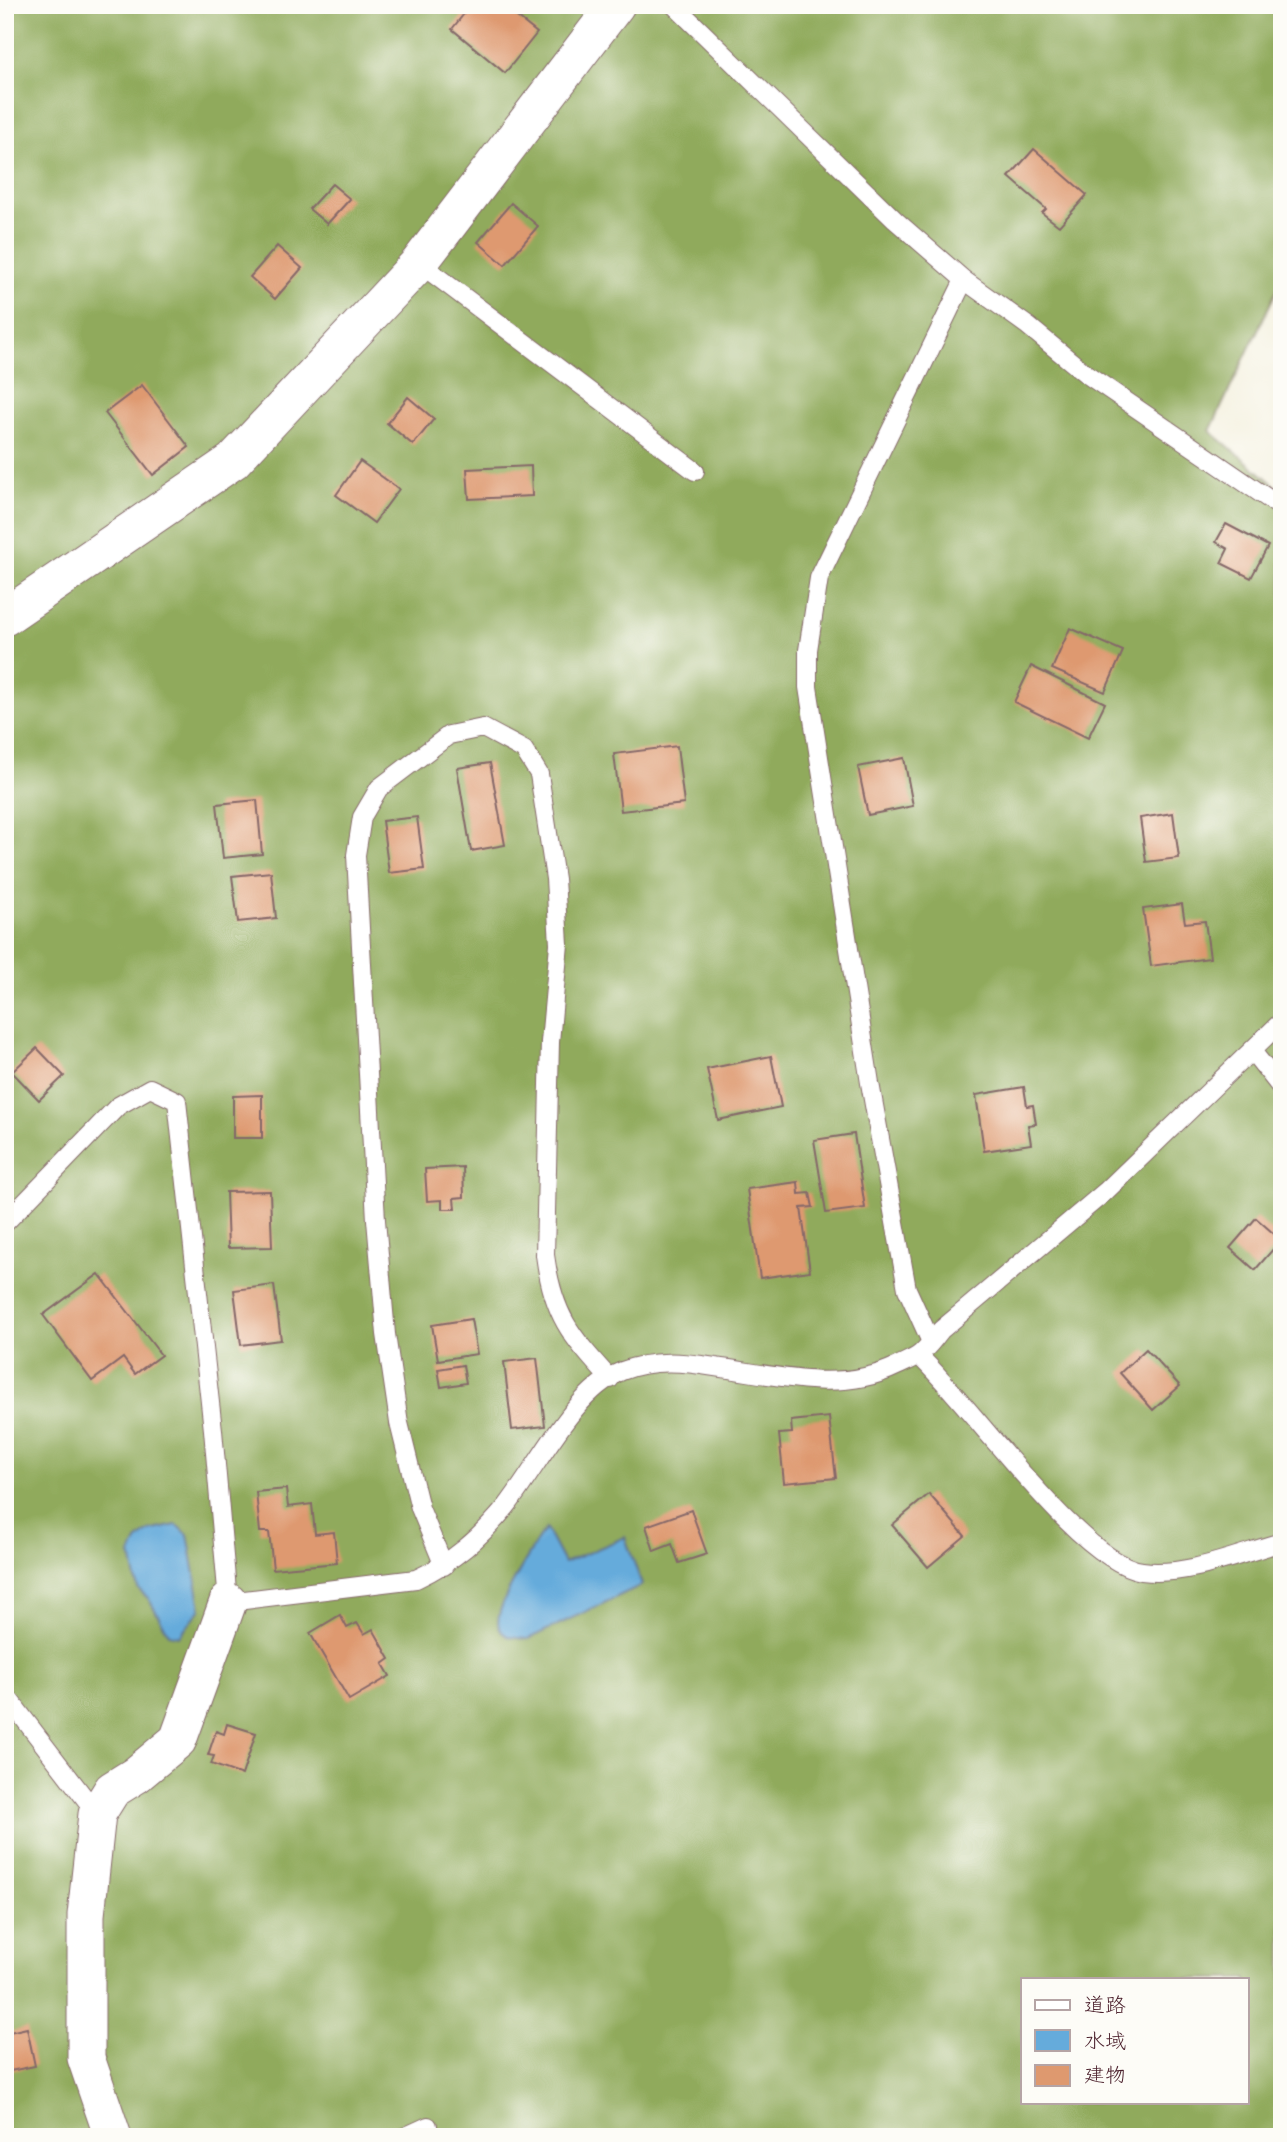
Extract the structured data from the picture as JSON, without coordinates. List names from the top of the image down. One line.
{"legend":["道路","水域","建物"]}
